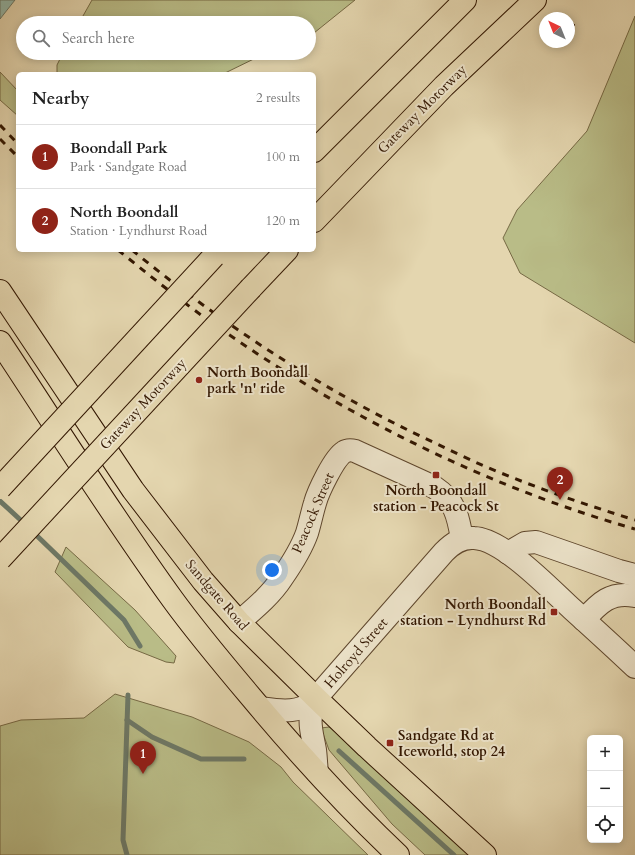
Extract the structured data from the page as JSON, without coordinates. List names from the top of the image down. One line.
{"streets":{"highway":["Gateway Motorway","Sandgate Road"],"street":["Peacock Street","Holroyd Street"]},"crossings":[["Peacock Street","Sandgate Road"],["Peacock Street","Holroyd Street"],["Sandgate Road","Holroyd Street"]],"places":{"other":["North Boondall park 'n' ride"],"transit":["North Boondall station - Peacock St","North Boondall station - Lyndhurst Rd","Sandgate Rd at Iceworld, stop 24"]},"north":"top left","page":{"search":"Search here","heading":["Nearby","2 results"],"list":[{"mark":"1","name":"Boondall Park","note":"Park · Sandgate Road","value":"100 m"},{"mark":"2","name":"North Boondall","note":"Station · Lyndhurst Road","value":"120 m"}],"pins":["2","1"],"map_buttons":["+","−"]}}
